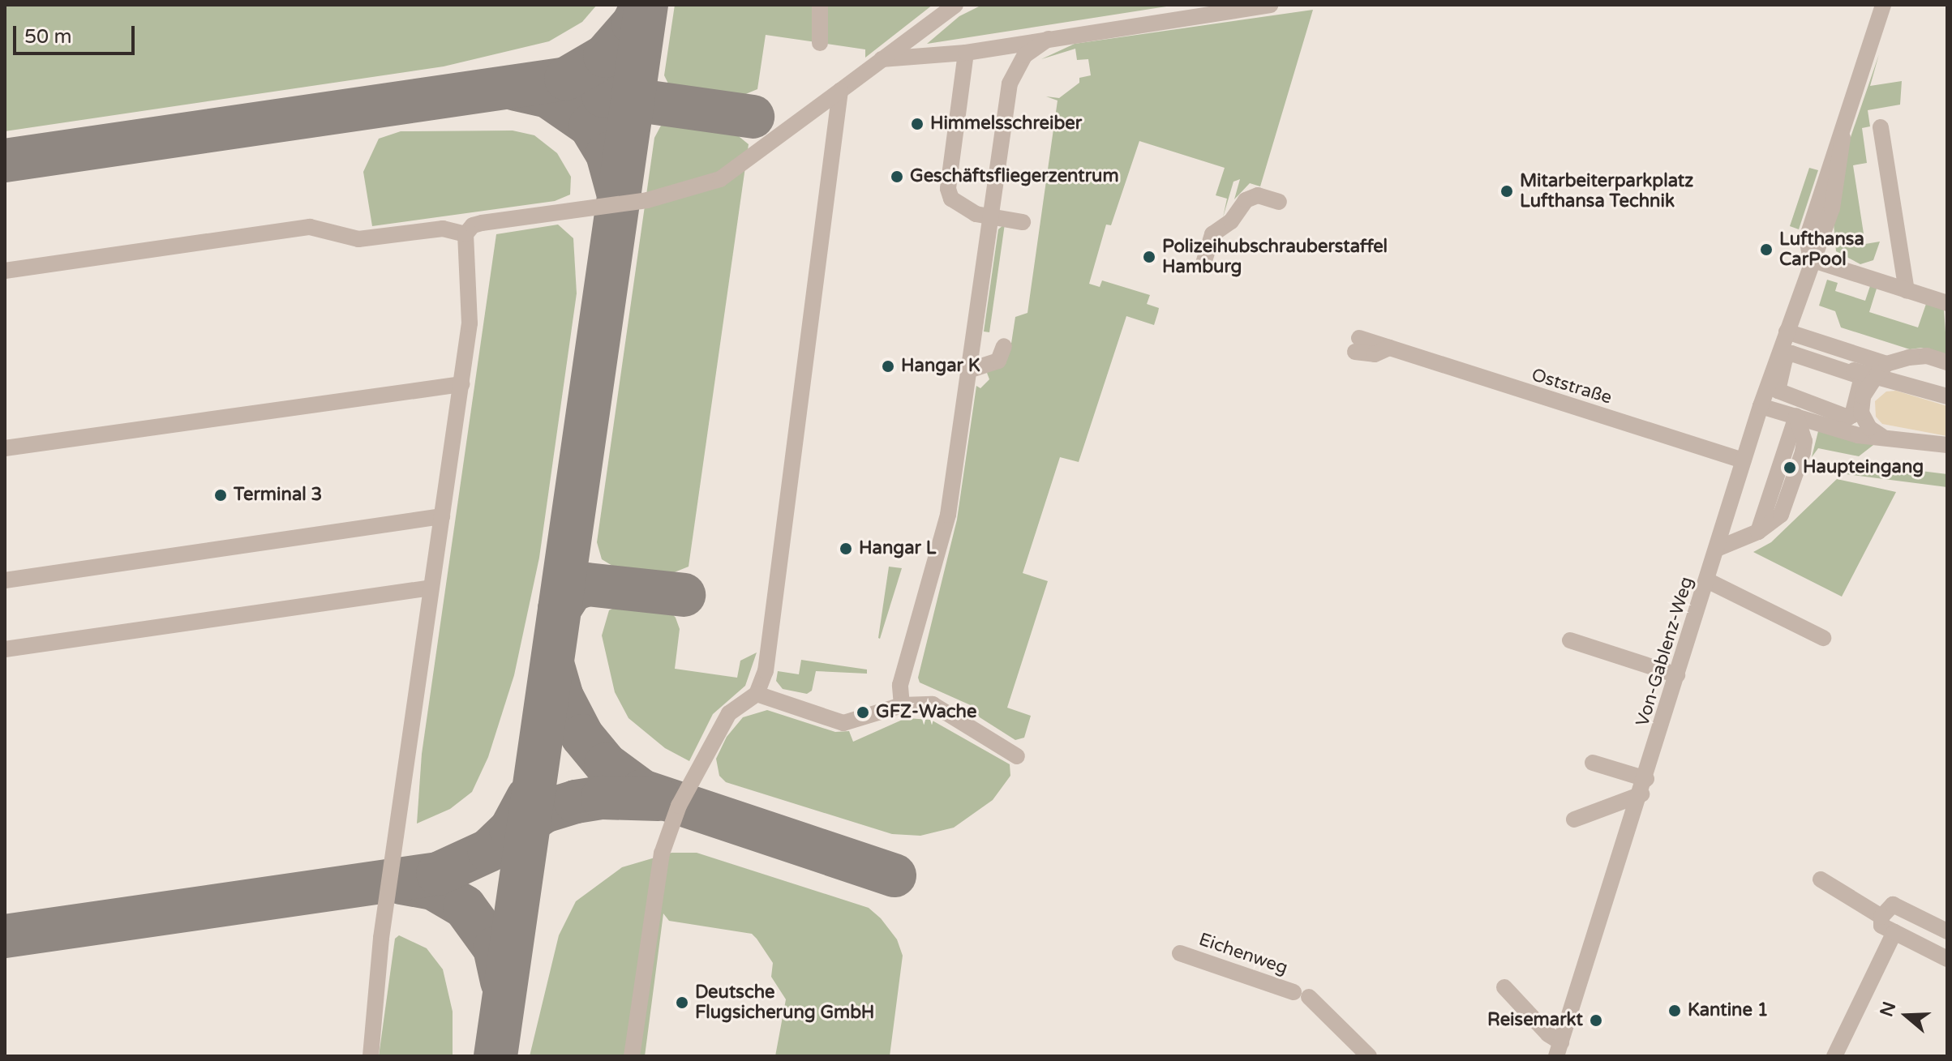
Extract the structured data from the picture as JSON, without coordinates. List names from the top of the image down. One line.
{"streets":{"street":["Oststraße","Von-Gablenz-Weg","Eichenweg"]},"crossings":[["Oststraße","Von-Gablenz-Weg"]],"places":["Himmelsschreiber","Geschäftsfliegerzentrum","Mitarbeiterparkplatz Lufthansa Technik","Lufthansa CarPool","Polizeihubschrauberstaffel Hamburg","Hangar K","Haupteingang","Terminal 3","Hangar L","GFZ-Wache","Deutsche Flugsicherung GmbH","Kantine 1","Reisemarkt"],"scale_bar":"50 m","north":"left"}
